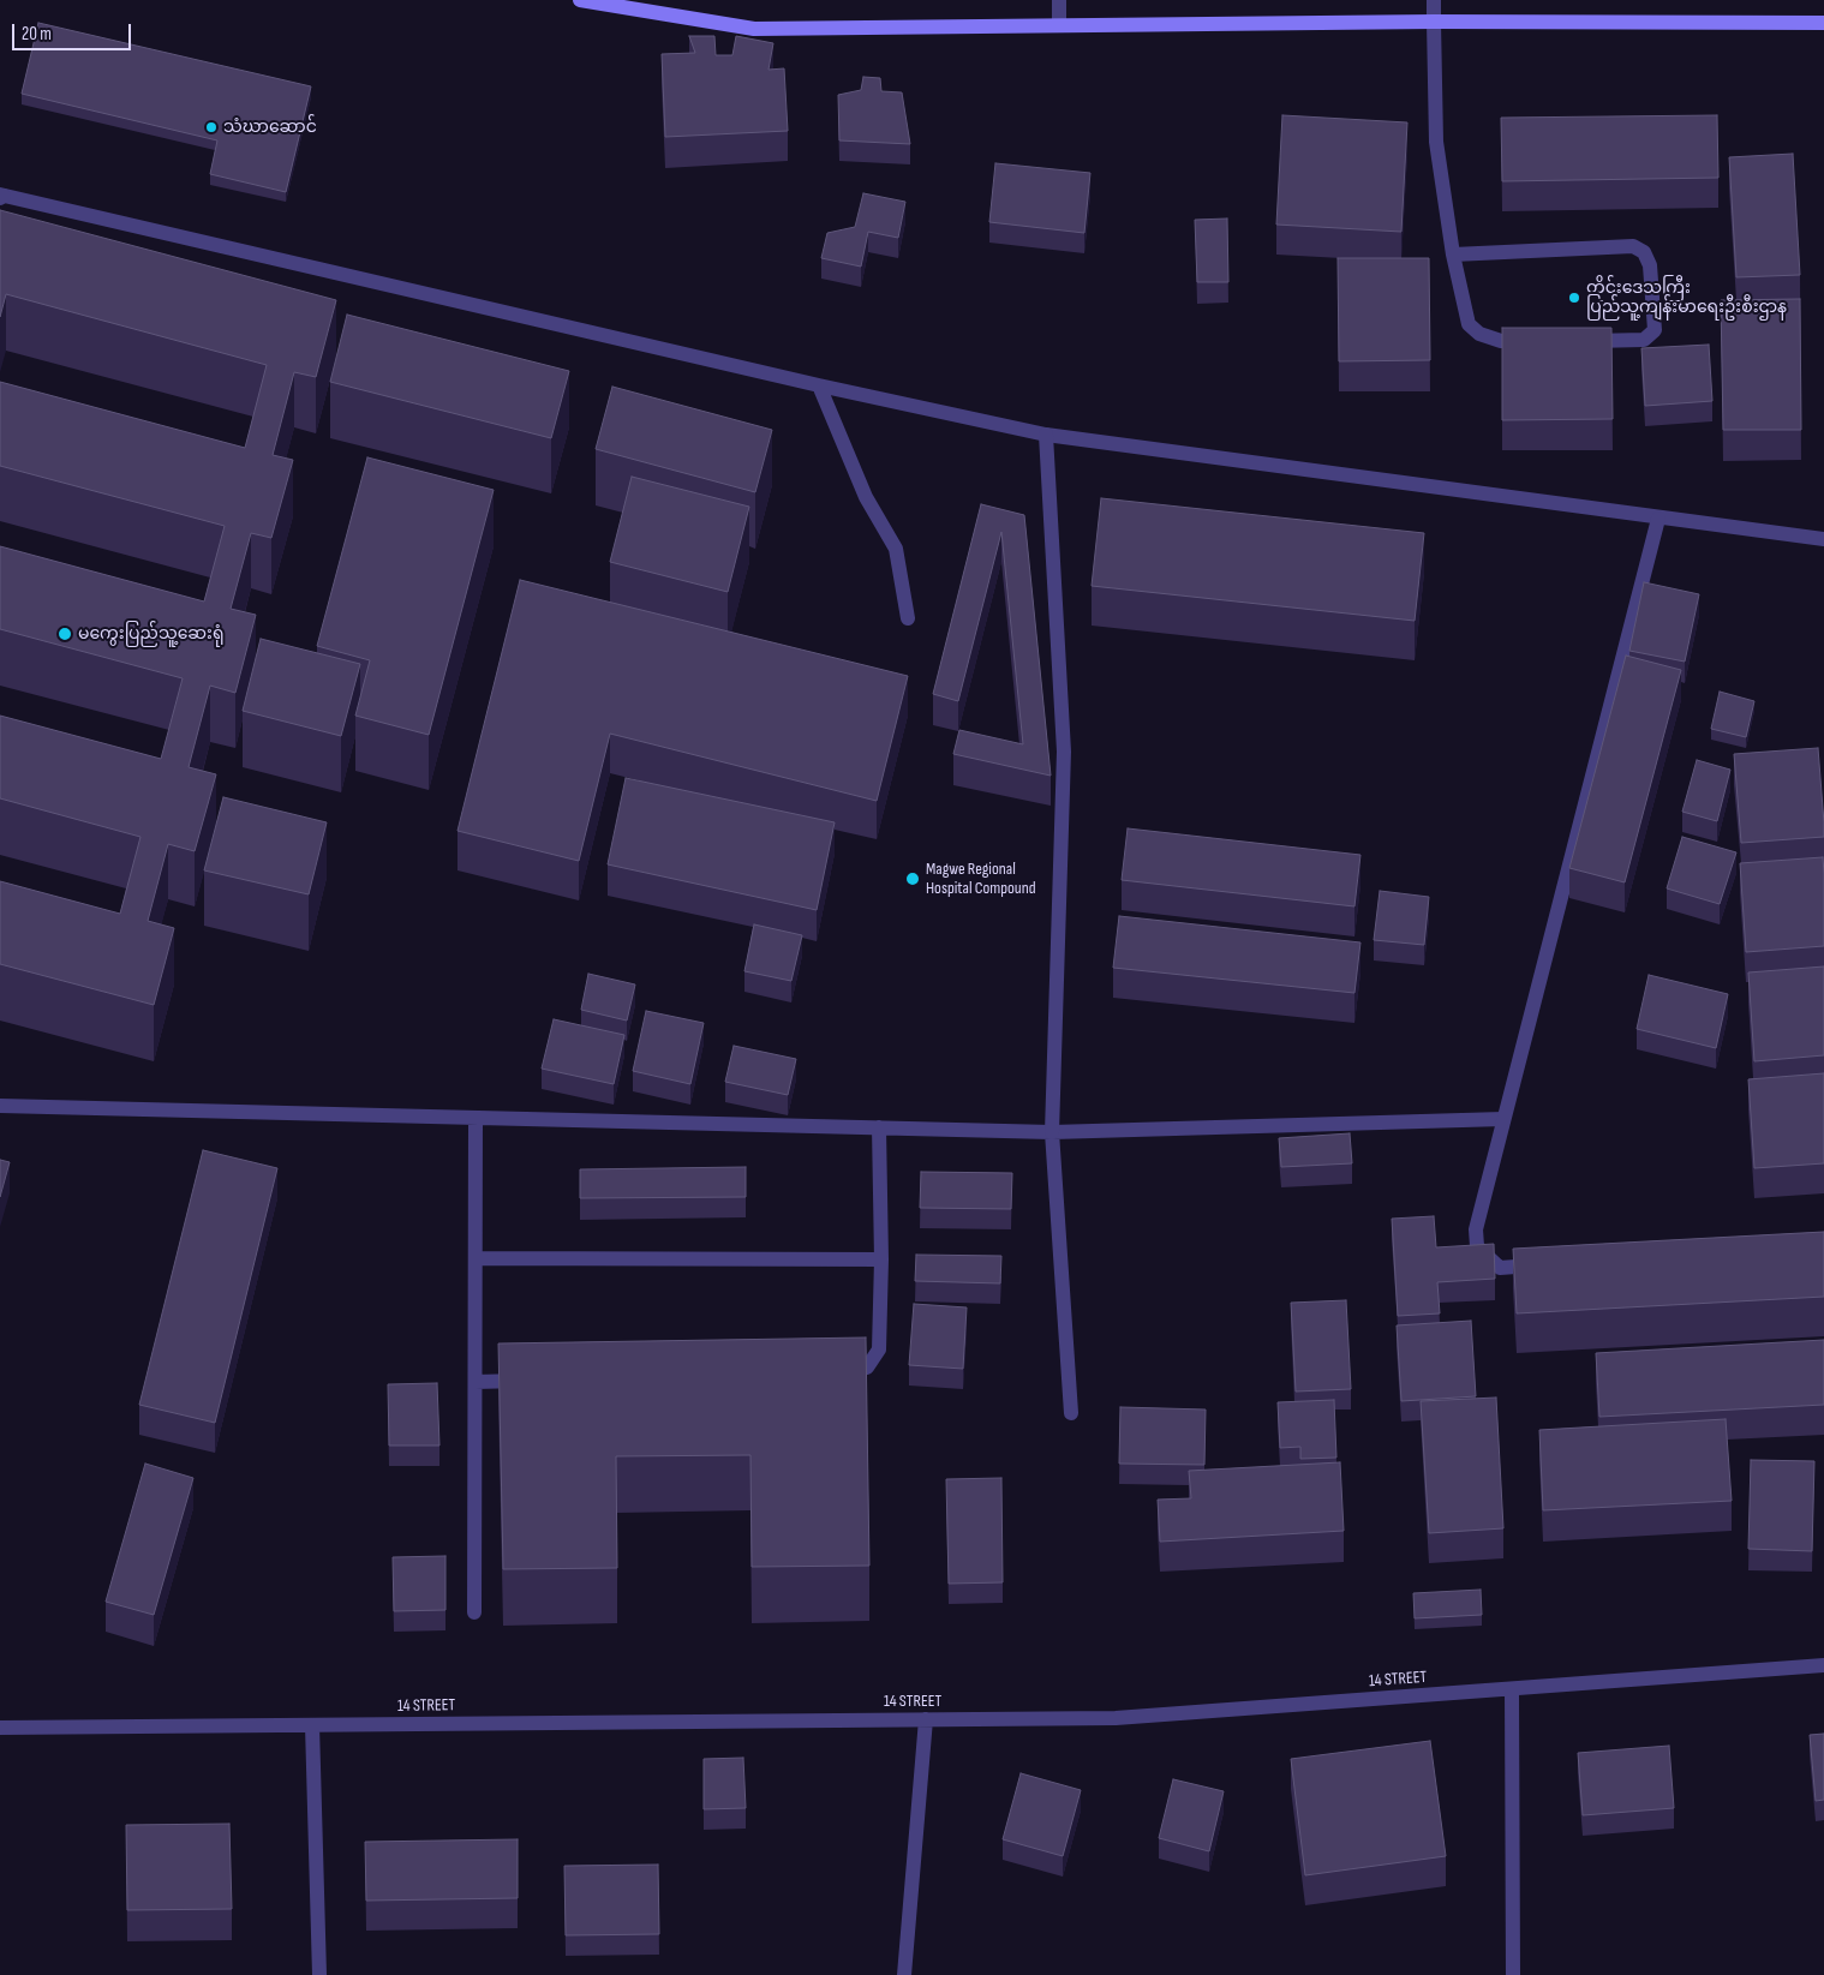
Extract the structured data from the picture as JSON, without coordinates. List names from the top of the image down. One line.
{"streets":{"street":["14 STREET"]},"places":["သံဃာဆောင်","တိုင်းဒေသကြီး ပြည်သူ့ကျန်းမာရေးဦးစီးဌာန","မကွေးပြည်သူ့ဆေးရုံ","Magwe Regional Hospital Compound"],"scale_bar":"20 m"}
